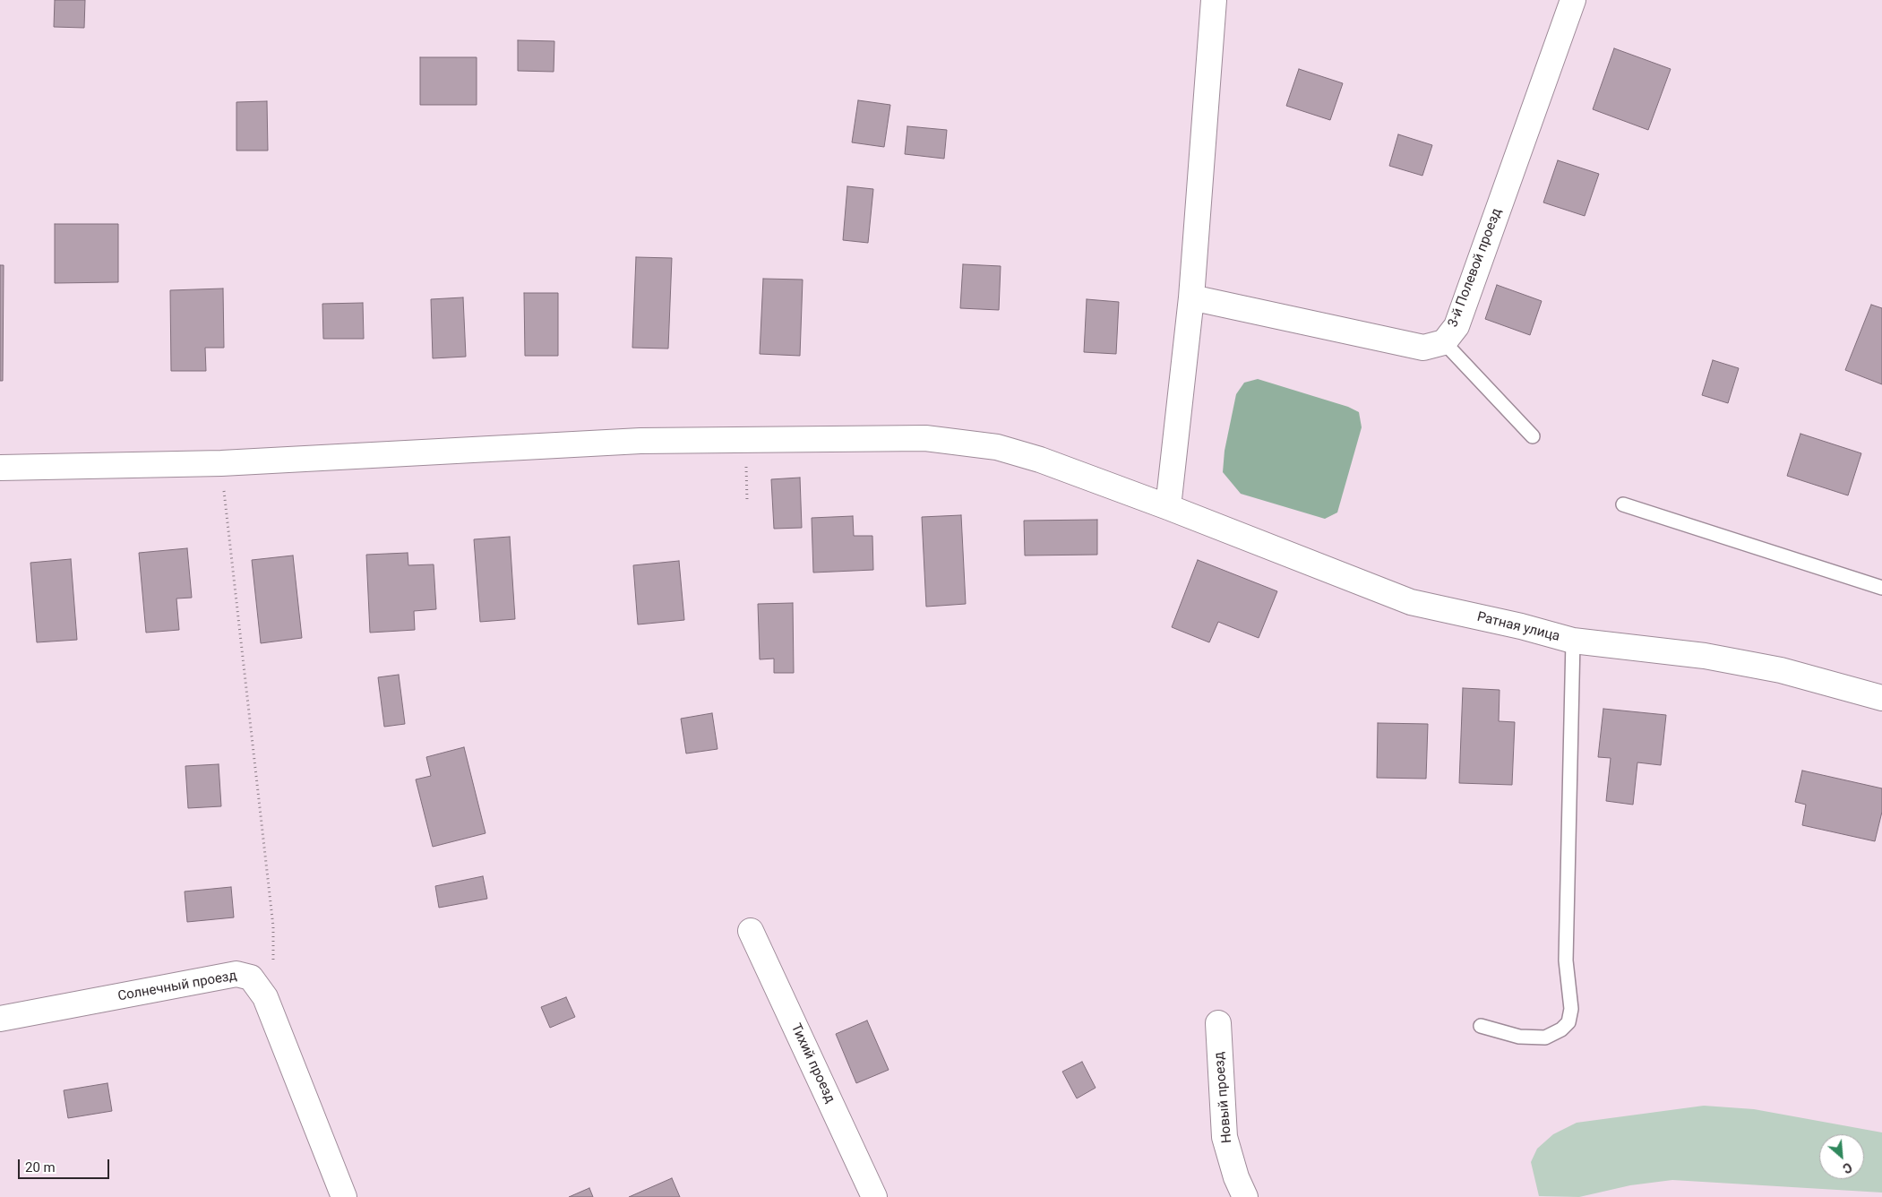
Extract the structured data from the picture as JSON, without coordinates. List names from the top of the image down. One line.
{"streets":{"street":["3-й Полевой проезд","Ратная улица","Солнечный проезд","Тихий проезд","Новый проезд"]},"scale_bar":"20 m","north":"bottom right"}
